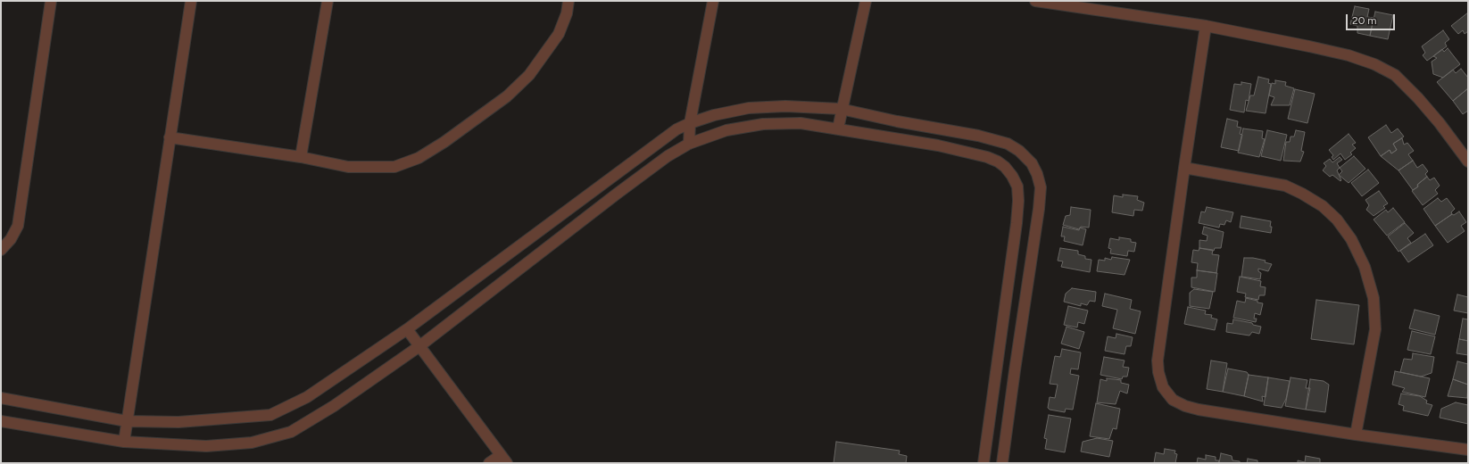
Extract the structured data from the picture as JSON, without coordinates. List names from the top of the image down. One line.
{"scale_bar":"20 m"}
